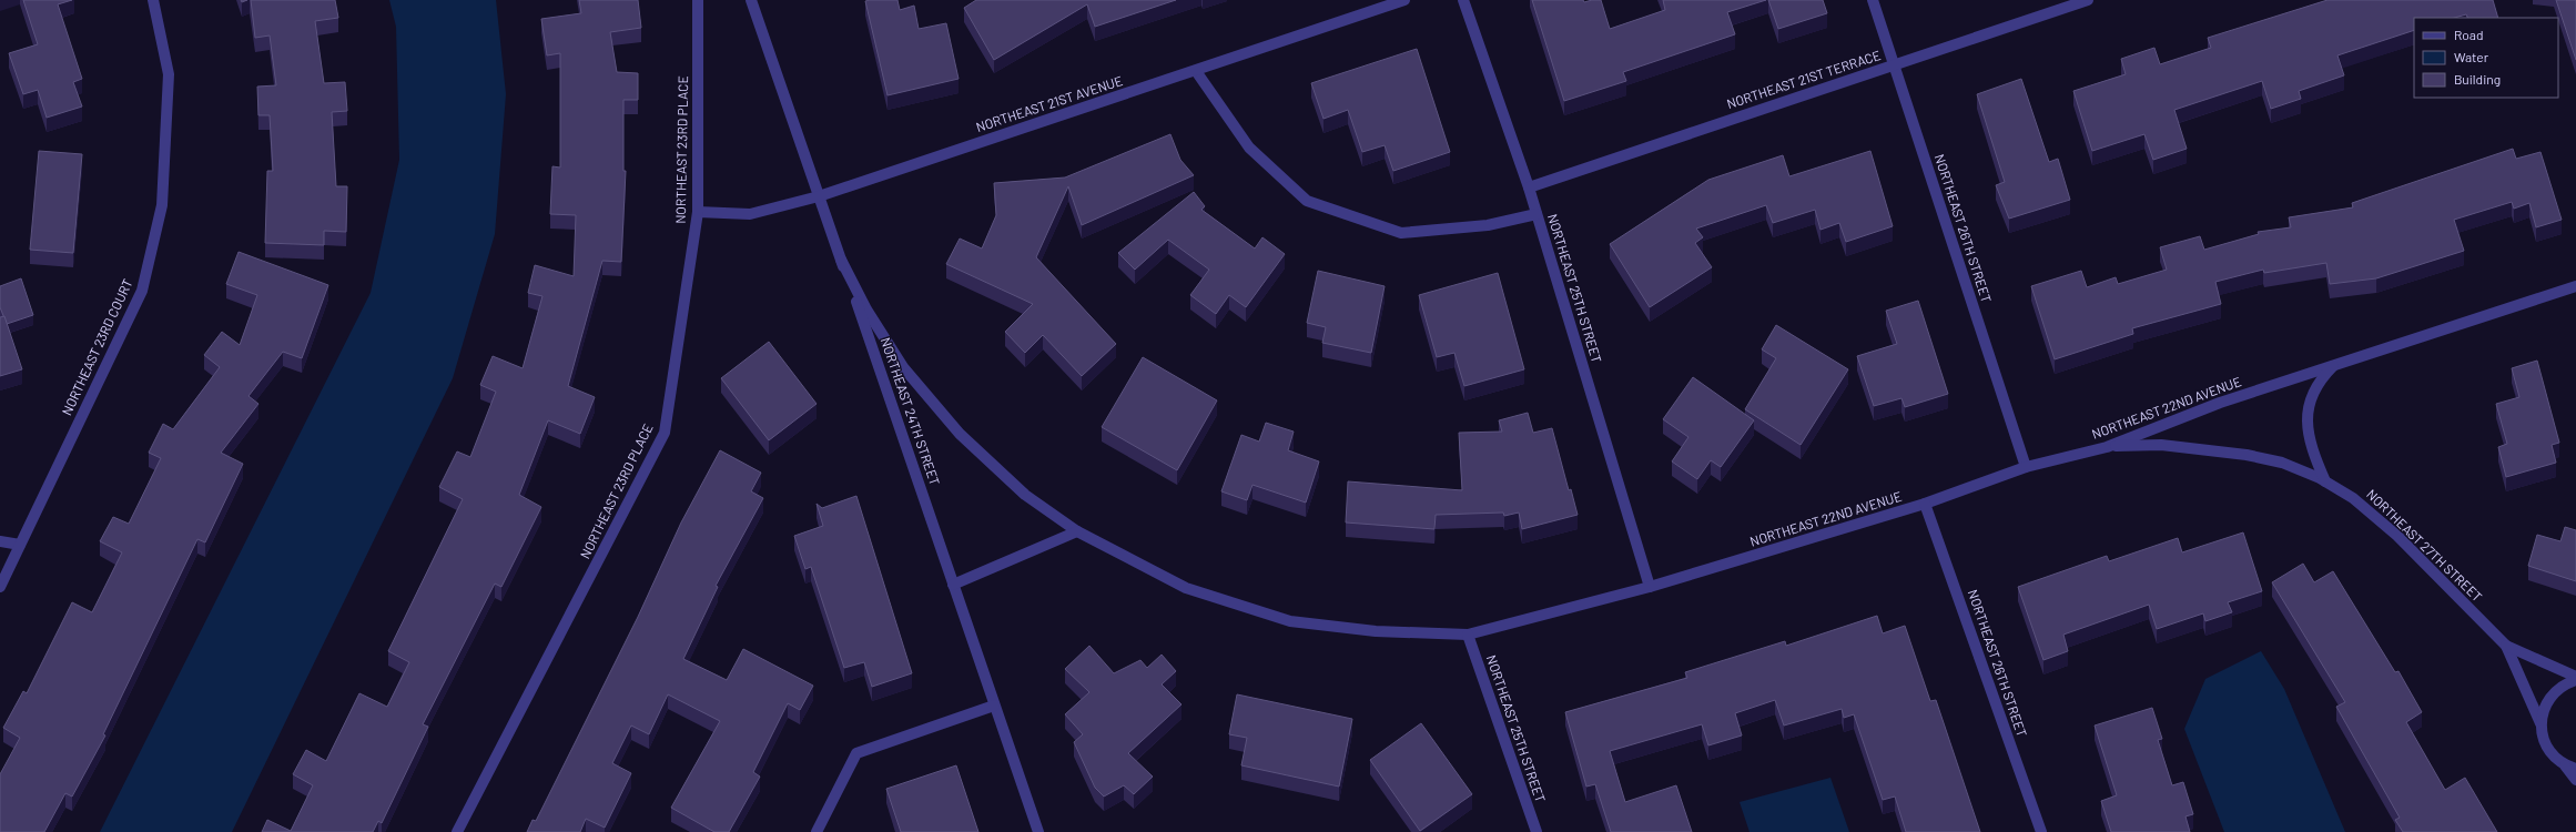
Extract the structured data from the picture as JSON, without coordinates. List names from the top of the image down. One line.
{"streets":{"street":["NORTHEAST 21ST TERRACE","NORTHEAST 21ST AVENUE","NORTHEAST 23RD PLACE","NORTHEAST 26TH STREET","NORTHEAST 25TH STREET","NORTHEAST 23RD COURT","NORTHEAST 22ND AVENUE","NORTHEAST 24TH STREET","NORTHEAST 27TH STREET"]},"crossings":[["NORTHEAST 21ST TERRACE","NORTHEAST 26TH STREET"],["NORTHEAST 21ST TERRACE","NORTHEAST 25TH STREET"],["NORTHEAST 21ST AVENUE","NORTHEAST 23RD PLACE"],["NORTHEAST 21ST AVENUE","NORTHEAST 24TH STREET"],["NORTHEAST 26TH STREET","NORTHEAST 22ND AVENUE"],["NORTHEAST 25TH STREET","NORTHEAST 22ND AVENUE"],["NORTHEAST 22ND AVENUE","NORTHEAST 24TH STREET"],["NORTHEAST 22ND AVENUE","NORTHEAST 27TH STREET"]],"legend":["Road","Water","Building"]}
